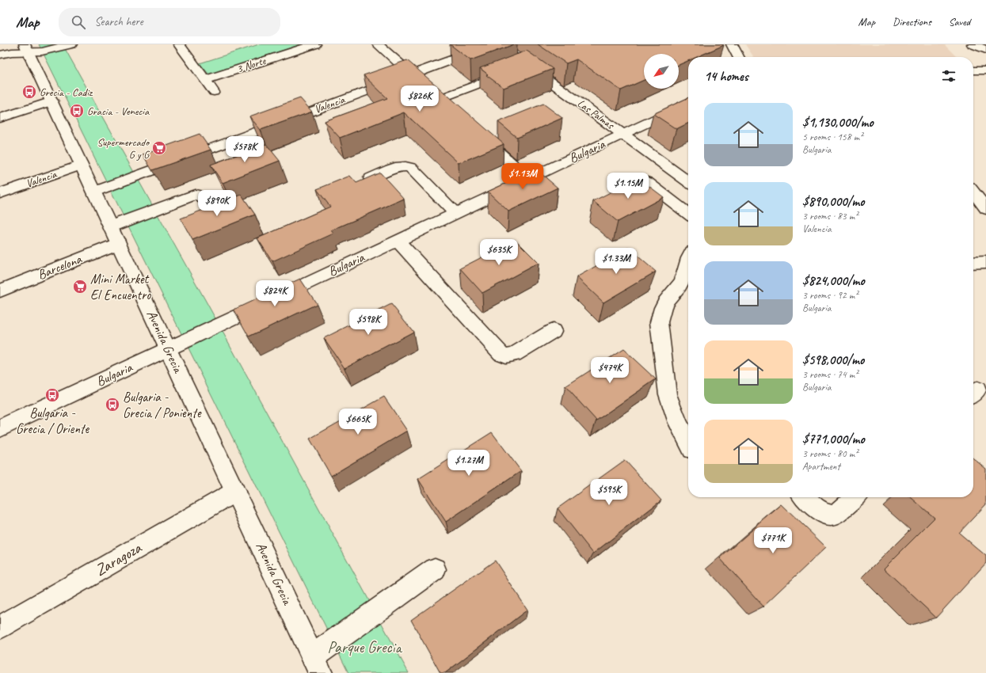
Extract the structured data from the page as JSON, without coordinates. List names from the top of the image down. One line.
{"streets":{"street":["3 Norte","Valencia","Las Palmas","Bulgaria","Barcelona","Avenida Grecia","Zaragoza"]},"crossings":[["Valencia","Avenida Grecia"],["Las Palmas","Bulgaria"],["Bulgaria","Avenida Grecia"],["Barcelona","Avenida Grecia"],["Avenida Grecia","Zaragoza"]],"parks":["Parque Grecia"],"places":{"bus stop":["Grecia - Cadiz","Gracia - Venecia","Bulgaria - Grecia / Oriente","Bulgaria - Grecia / Poniente"],"supermarket":["Supermercado G y G","Mini Market El Encuentro"]},"north":"bottom left","page":{"header":"Map","search":"Search here","nav":["Map","Directions","Saved"],"heading":"14 homes","price":["$826K","$578K","$1.13M","$1.15M","$890K","$635K","$1.33M","$824K","$598K","$474K","$665K","$1.27M","$595K","$771K"],"list":[{"name":"$1,130,000/mo","note":"5 rooms · 158 m² · Bulgaria"},{"name":"$890,000/mo","note":"3 rooms · 83 m² · Valencia"},{"name":"$824,000/mo","note":"3 rooms · 92 m² · Bulgaria"},{"name":"$598,000/mo","note":"3 rooms · 74 m² · Bulgaria"},{"name":"$771,000/mo","note":"3 rooms · 80 m² · Apartment"}]}}
